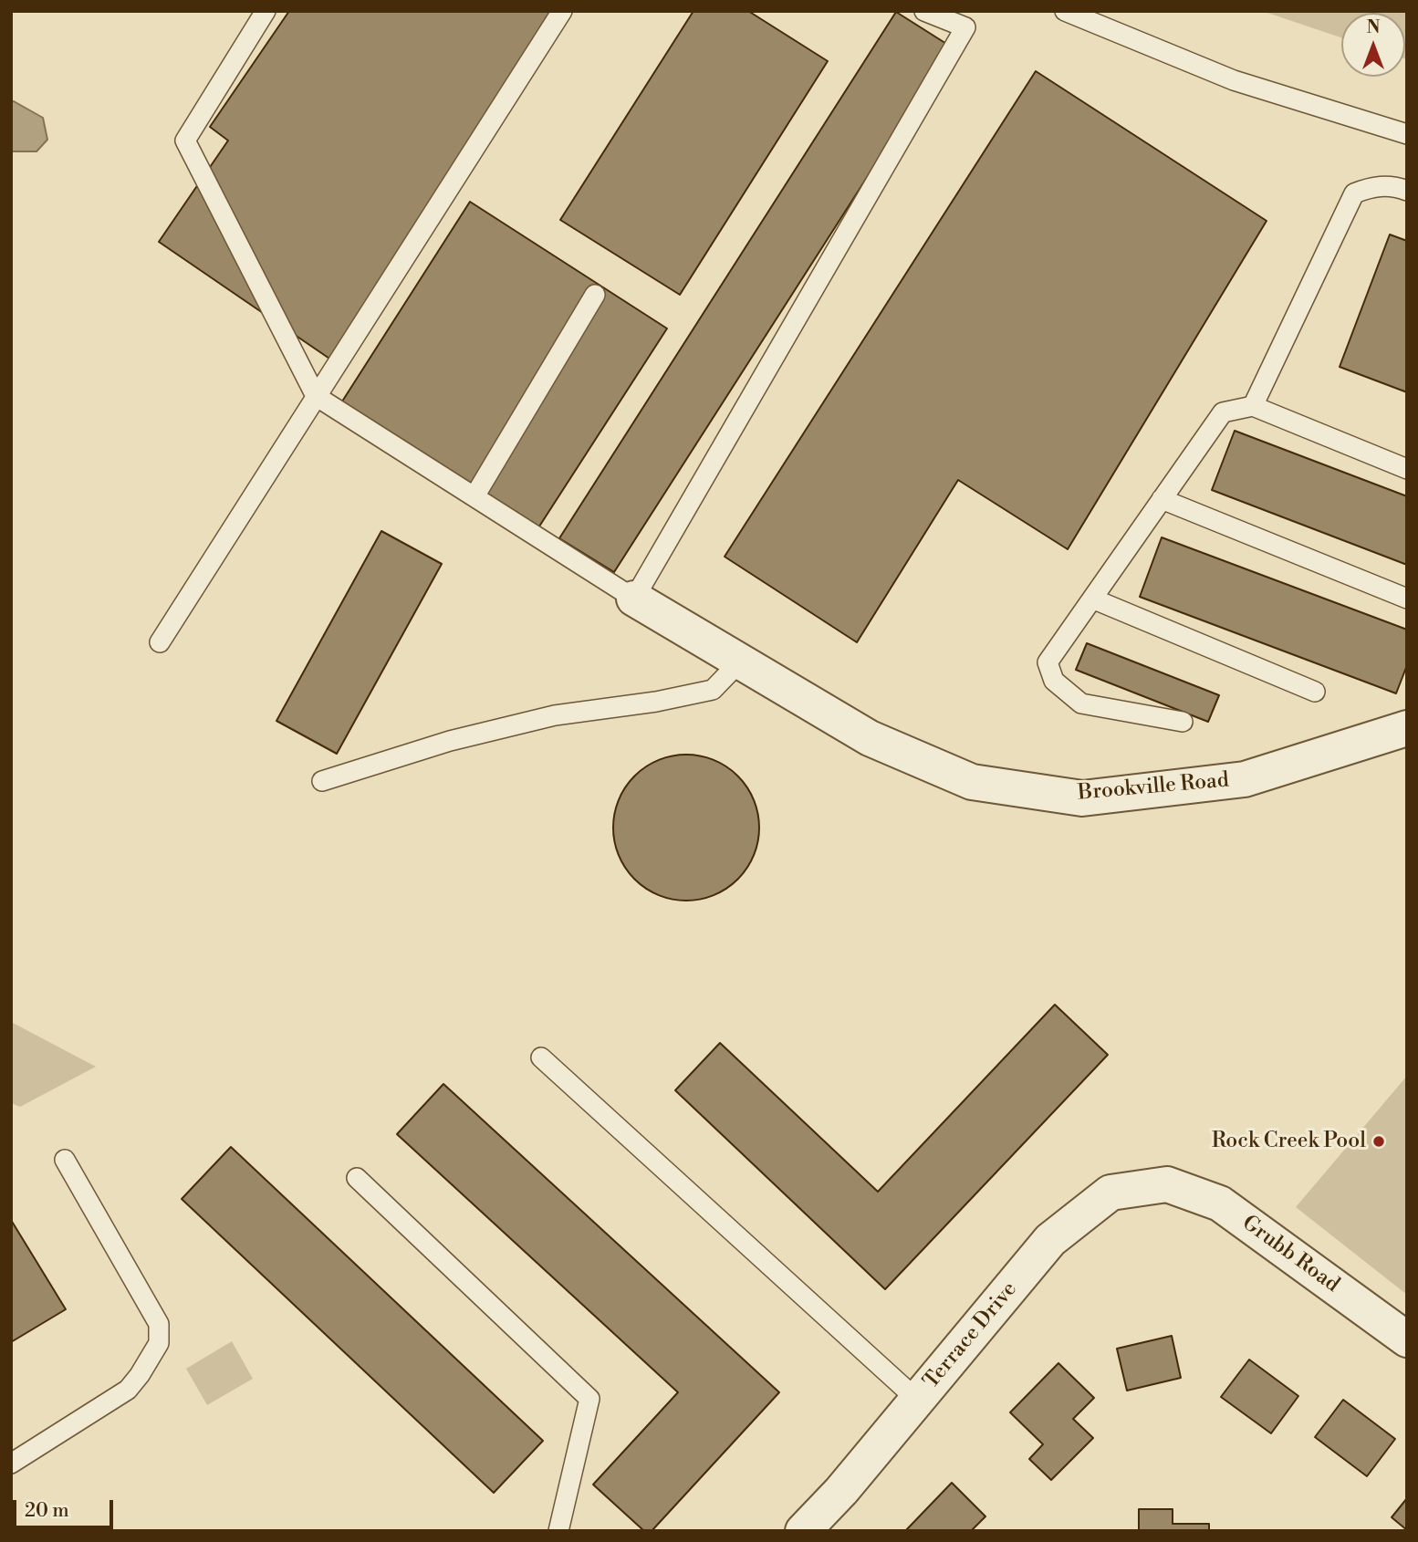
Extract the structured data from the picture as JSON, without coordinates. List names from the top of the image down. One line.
{"streets":{"street":["Brookville Road","Grubb Road","Terrace Drive"]},"crossings":[["Grubb Road","Terrace Drive"]],"places":["Rock Creek Pool"],"scale_bar":"20 m","north":"top"}
